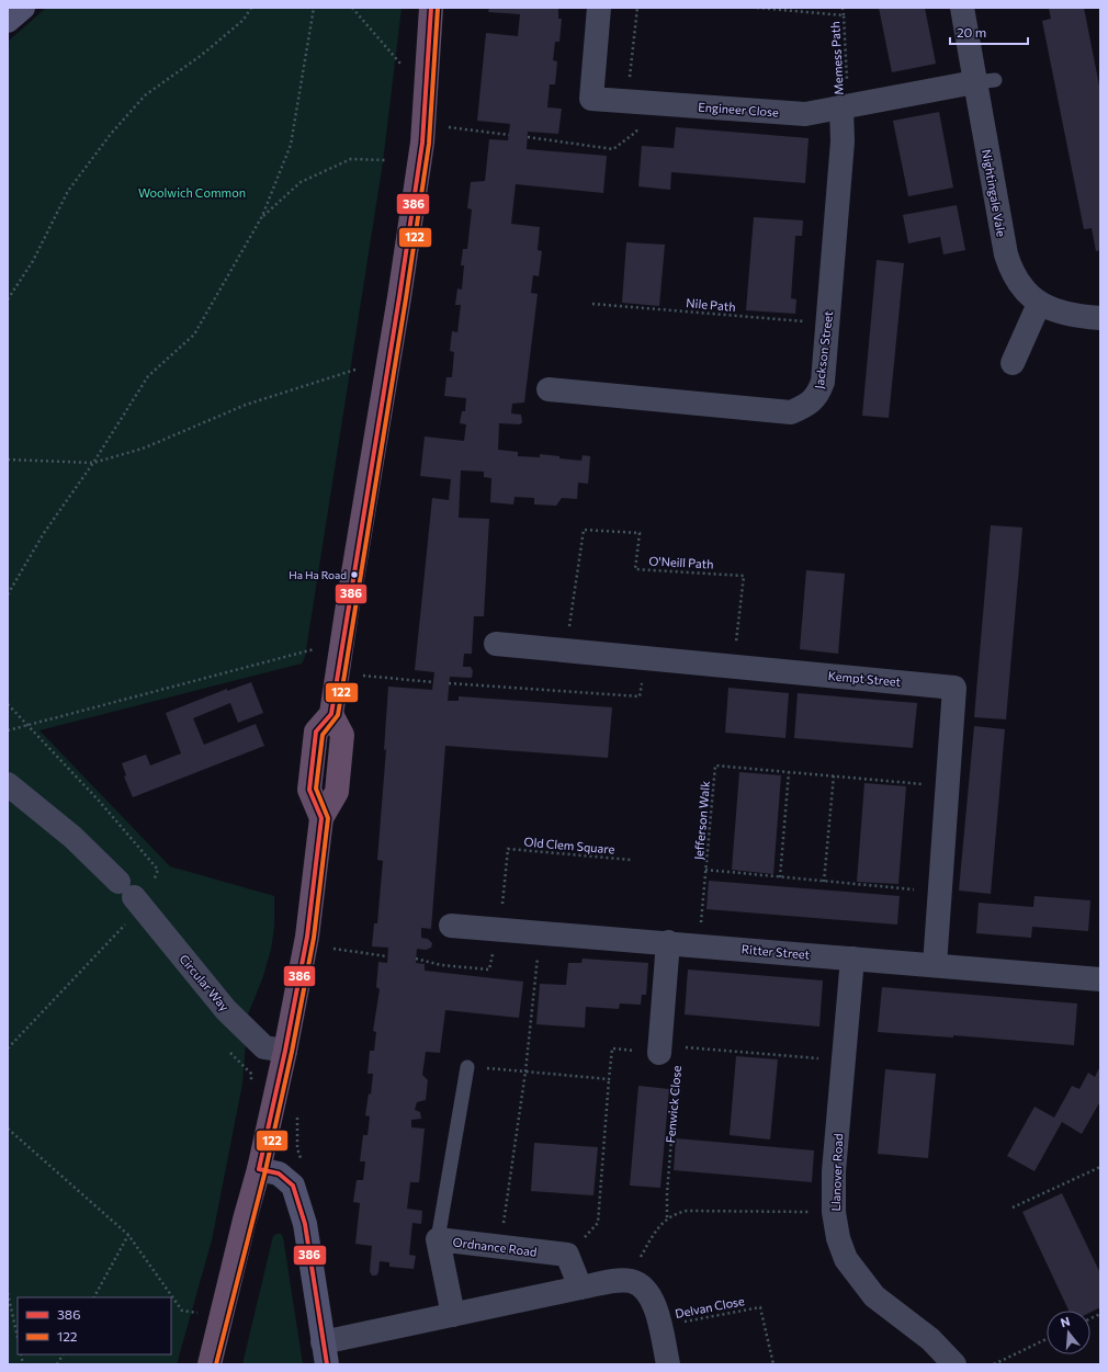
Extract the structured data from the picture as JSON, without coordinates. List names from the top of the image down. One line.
{"streets":{"street":["Engineer Close","Nightingale Vale","Jackson Street","Kempt Street","Ritter Street","Circular Way","Fenwick Close","Llanover Road","Ordnance Road"],"path":["Memess Path","Nile Path","O'Neill Path","Jefferson Walk","Old Clem Square","Delvan Close"]},"crossings":[["Memess Path","Engineer Close"],["Memess Path","Jackson Street"],["Engineer Close","Nightingale Vale"],["Engineer Close","Jackson Street"],["Nile Path","Jackson Street"],["O'Neill Path","Kempt Street"],["Kempt Street","Jefferson Walk"],["Kempt Street","Ritter Street"],["Jefferson Walk","Ritter Street"],["Old Clem Square","Ritter Street"],["Ritter Street","Fenwick Close"],["Ritter Street","Llanover Road"]],"parks":["Woolwich Common"],"places":["Ha Ha Road"],"lines":["transit line 386","transit line 122"],"legend":["386","122"],"scale_bar":"20 m","north":"top"}
